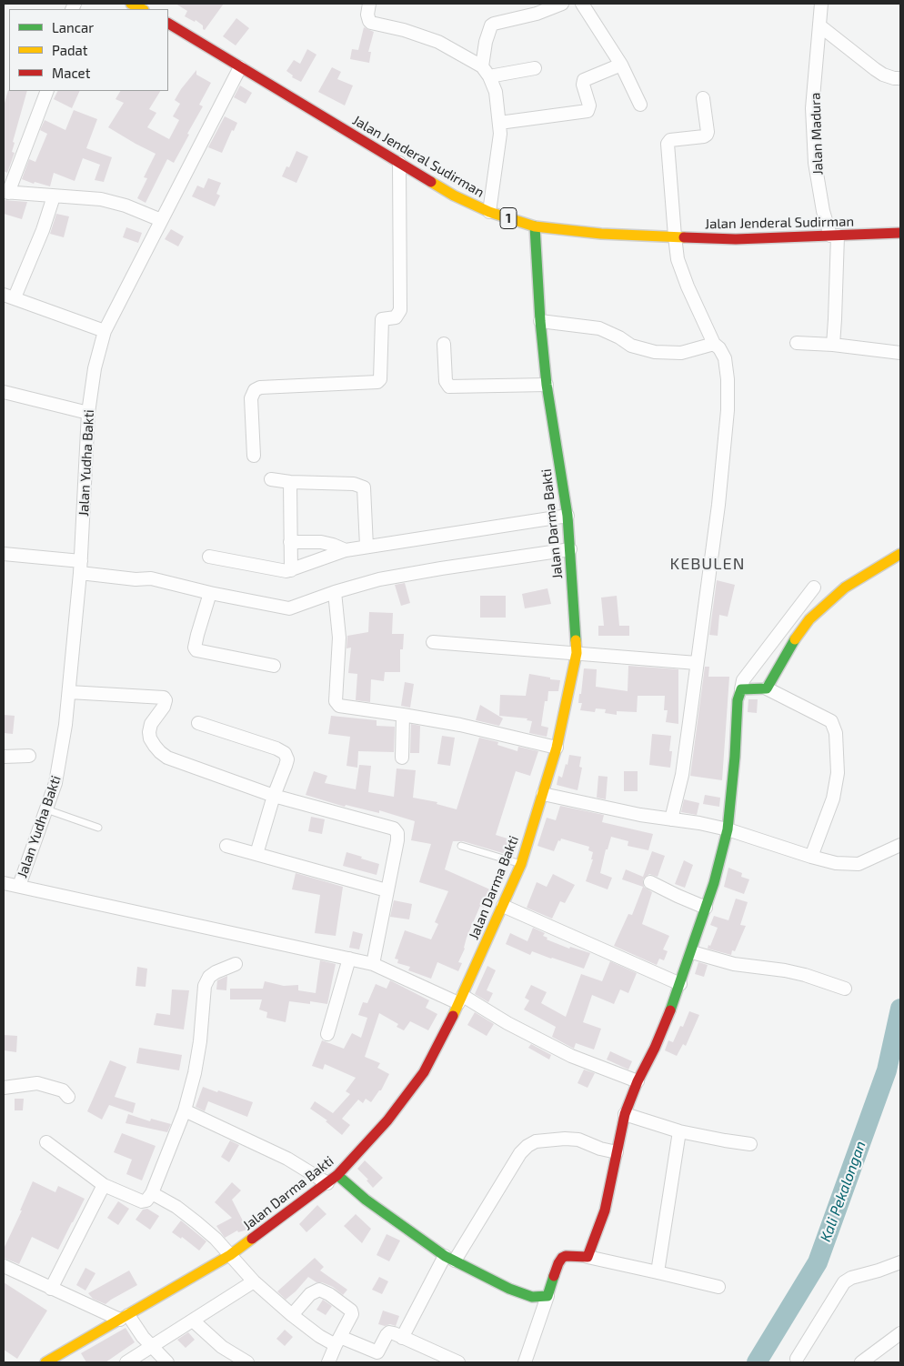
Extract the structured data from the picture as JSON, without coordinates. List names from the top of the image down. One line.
{"streets":{"main road":["Jalan Jenderal Sudirman","1","Jalan Darma Bakti"],"street":["Jalan Madura","Jalan Yudha Bakti"]},"crossings":[["Jalan Madura","Jalan Jenderal Sudirman"],["Jalan Jenderal Sudirman","Jalan Yudha Bakti"],["Jalan Jenderal Sudirman","Jalan Darma Bakti"]],"districts":["KEBULEN"],"water":["Kali Pekalongan"],"legend":["Lancar","Padat","Macet"]}
